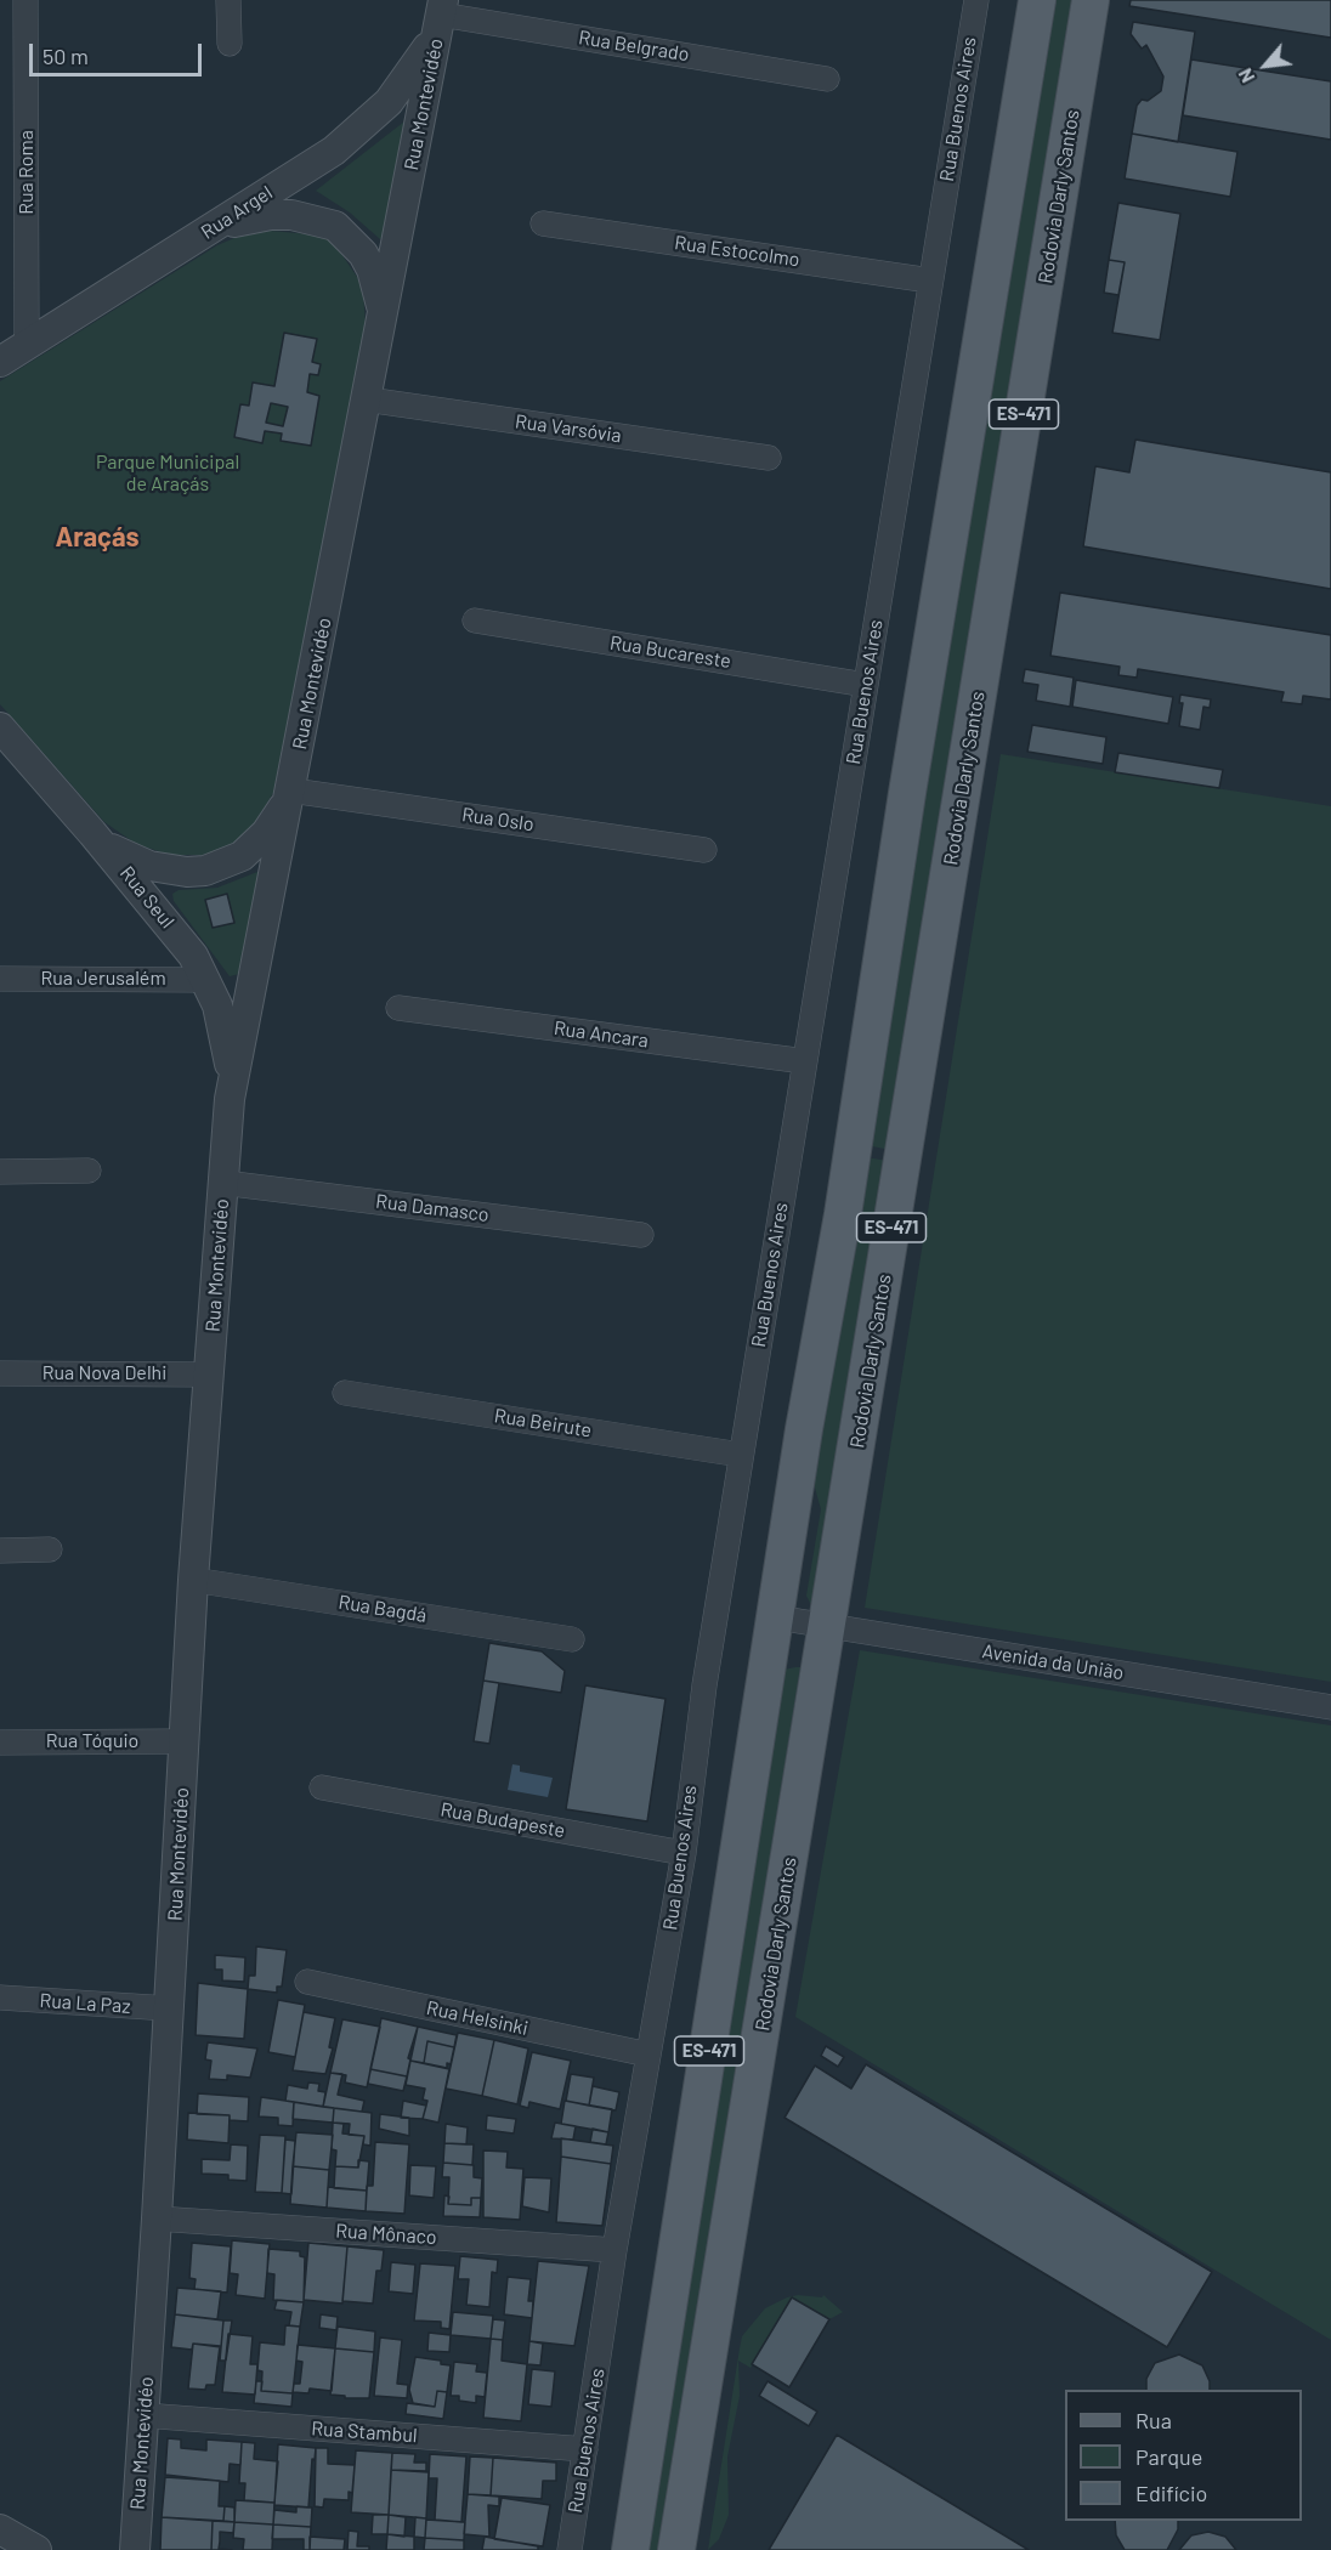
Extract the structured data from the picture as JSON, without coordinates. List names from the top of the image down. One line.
{"streets":{"main road":["Rodovia Darly Santos","ES-471"],"street":["Rua Belgrado","Rua Montevidéo","Rua Buenos Aires","Rua Roma","Rua Argel","Rua Estocolmo","Rua Varsóvia","Rua Bucareste","Rua Oslo","Rua Seul","Rua Jerusalém","Rua Ancara","Rua Damasco","Rua Nova Delhi","Rua Beirute","Rua Bagdá","Avenida da União","Rua Tóquio","Rua Budapeste","Rua La Paz","Rua Helsinki","Rua Mônaco","Rua Stambul"]},"crossings":[["Rua Belgrado","Rua Montevidéo"],["Rua Belgrado","Rua Argel"],["Rua Montevidéo","Rua Argel"],["Rua Montevidéo","Rua Varsóvia"],["Rua Montevidéo","Rua Oslo"],["Rua Montevidéo","Rua Seul"],["Rua Montevidéo","Rua Damasco"],["Rua Montevidéo","Rua Nova Delhi"],["Rua Montevidéo","Rua Bagdá"],["Rua Montevidéo","Rua Tóquio"],["Rua Montevidéo","Rua La Paz"],["Rua Montevidéo","Rua Mônaco"],["Rua Montevidéo","Rua Stambul"],["Rua Buenos Aires","Rua Estocolmo"],["Rua Buenos Aires","Rua Bucareste"],["Rua Buenos Aires","Rua Ancara"],["Rua Buenos Aires","Rua Beirute"],["Rua Buenos Aires","Rua Budapeste"],["Rua Buenos Aires","Rua Helsinki"],["Rua Buenos Aires","Rua Mônaco"],["Rua Buenos Aires","Rua Stambul"],["Rua Roma","Rua Argel"],["Rodovia Darly Santos","Avenida da União"],["ES-471","Avenida da União"],["Rua Seul","Rua Jerusalém"]],"districts":["Araçás"],"parks":["Parque Municipal de Araçás"],"legend":["Rua","Parque","Edifício"],"scale_bar":"50 m","north":"bottom left"}
